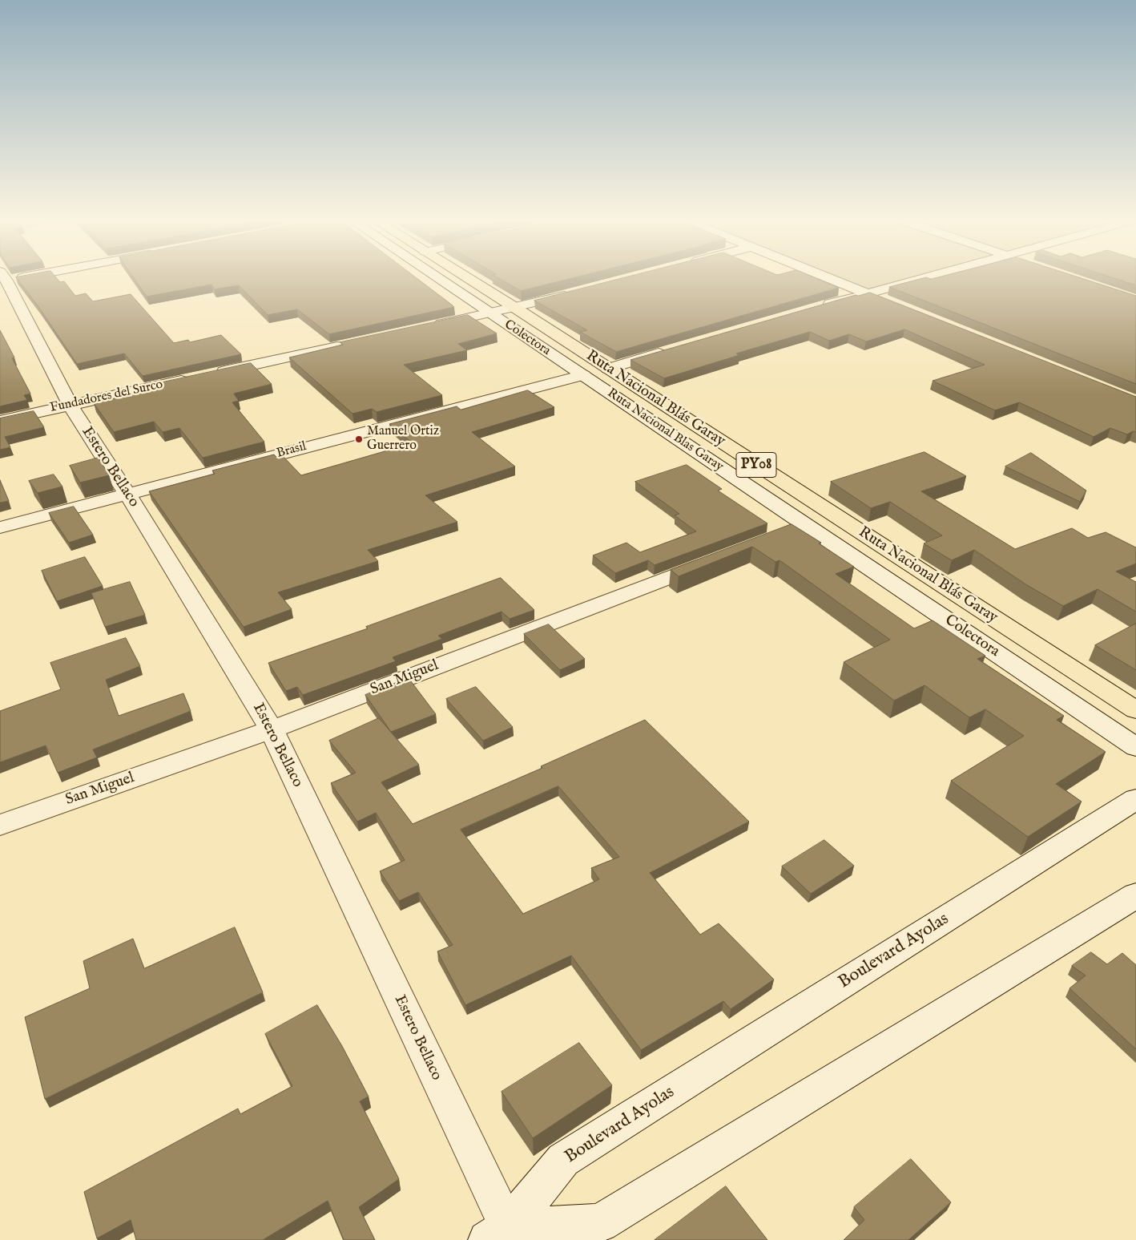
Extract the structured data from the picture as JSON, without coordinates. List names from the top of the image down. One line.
{"streets":{"highway":["Ruta Nacional Blás Garay","PY08"],"street":["Colectora","Fundadores del Surco","Ruta Nacional Blas Garay","Brasil","Estero Bellaco","San Miguel","Boulevard Ayolas"]},"crossings":[["Colectora","Ruta Nacional Blas Garay"],["Colectora","Brasil"],["Fundadores del Surco","Estero Bellaco"],["Ruta Nacional Blas Garay","Brasil"],["Brasil","Estero Bellaco"],["Estero Bellaco","San Miguel"],["Estero Bellaco","Boulevard Ayolas"]],"places":["Manuel Ortiz Guerrero"]}
